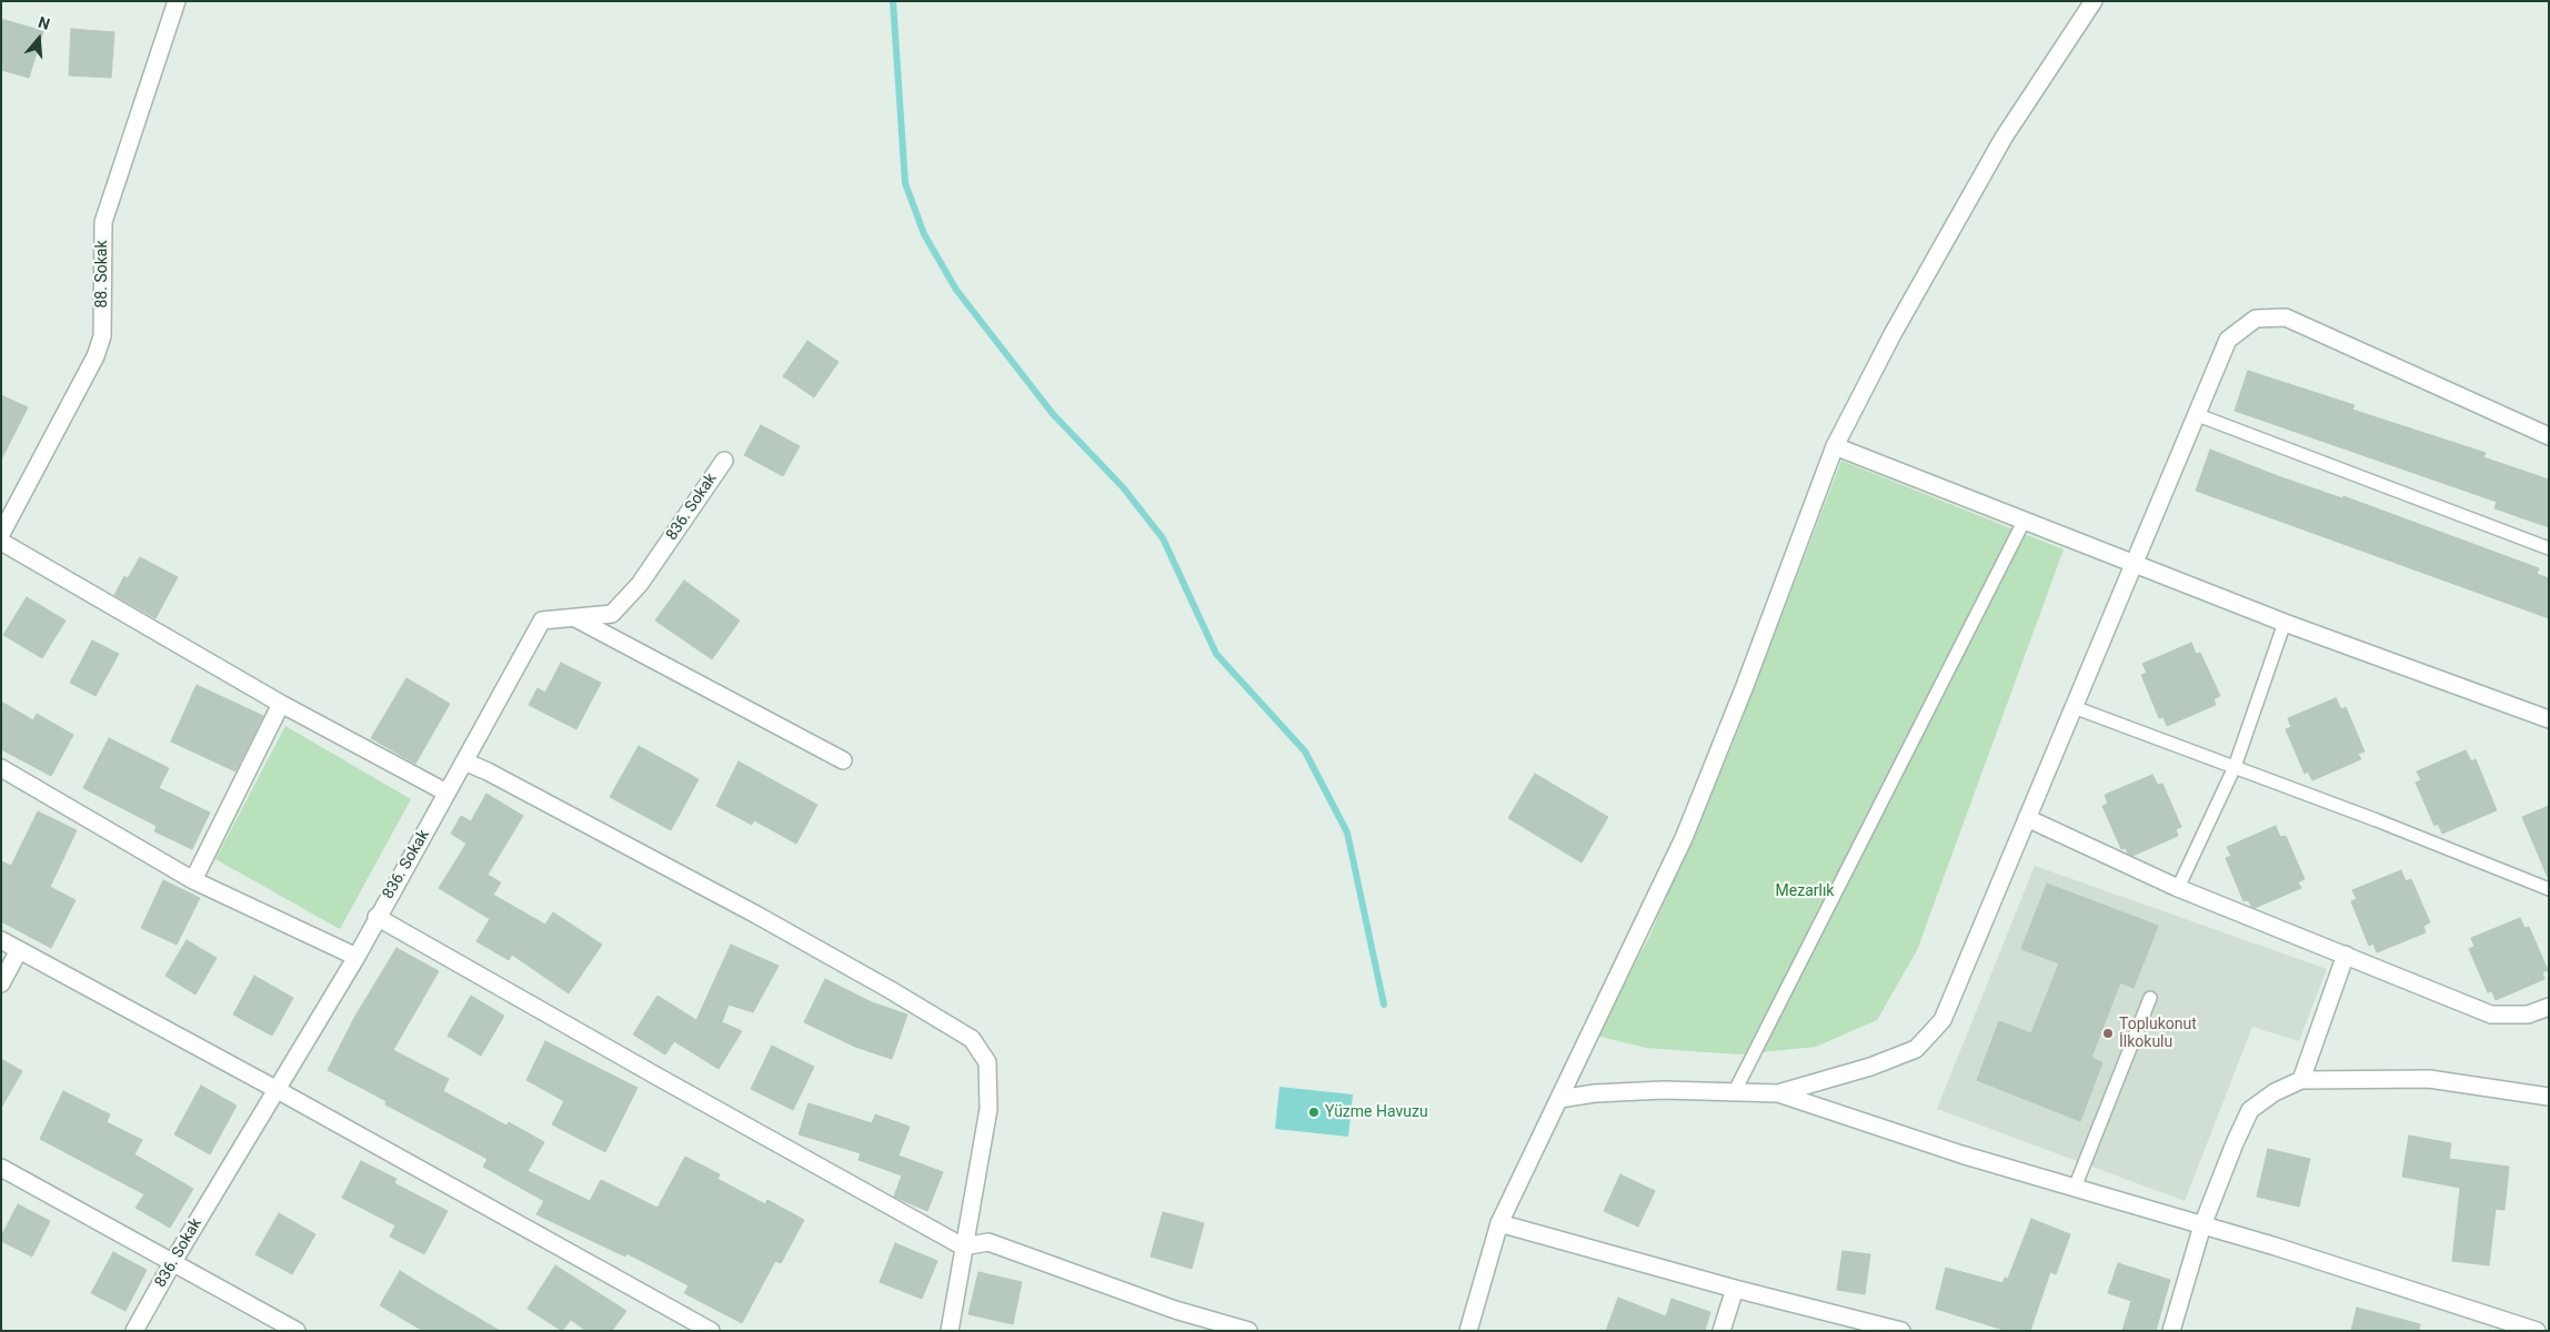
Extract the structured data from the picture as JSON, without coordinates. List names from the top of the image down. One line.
{"streets":{"street":["88. Sokak","836. Sokak"]},"parks":["Mezarlık"],"places":["Toplukonut İlkokulu","Yüzme Havuzu"],"north":"top"}
